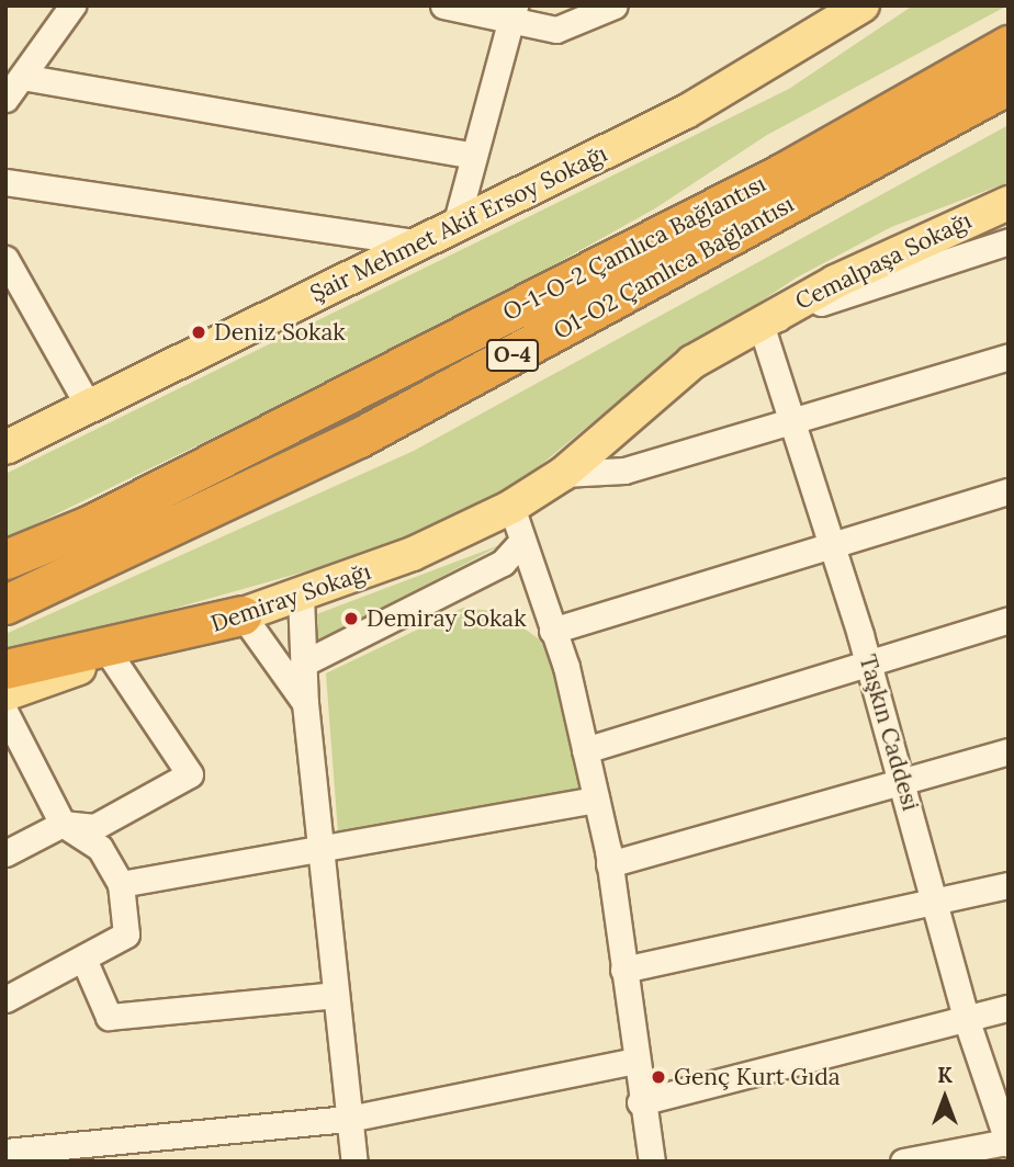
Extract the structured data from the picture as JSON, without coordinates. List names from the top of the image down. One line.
{"streets":{"highway":["O-1-O-2 Çamlıca Bağlantısı","O1-O2 Çamlıca Bağlantısı","O-4"],"main road":["Şair Mehmet Akif Ersoy Sokağı","Cemalpaşa Sokağı","Demiray Sokağı"],"street":["Taşkın Caddesi"]},"crossings":[["Cemalpaşa Sokağı","Demiray Sokağı"],["Cemalpaşa Sokağı","Taşkın Caddesi"]],"places":["Deniz Sokak","Demiray Sokak","Genç Kurt Gıda"],"north":"top"}
